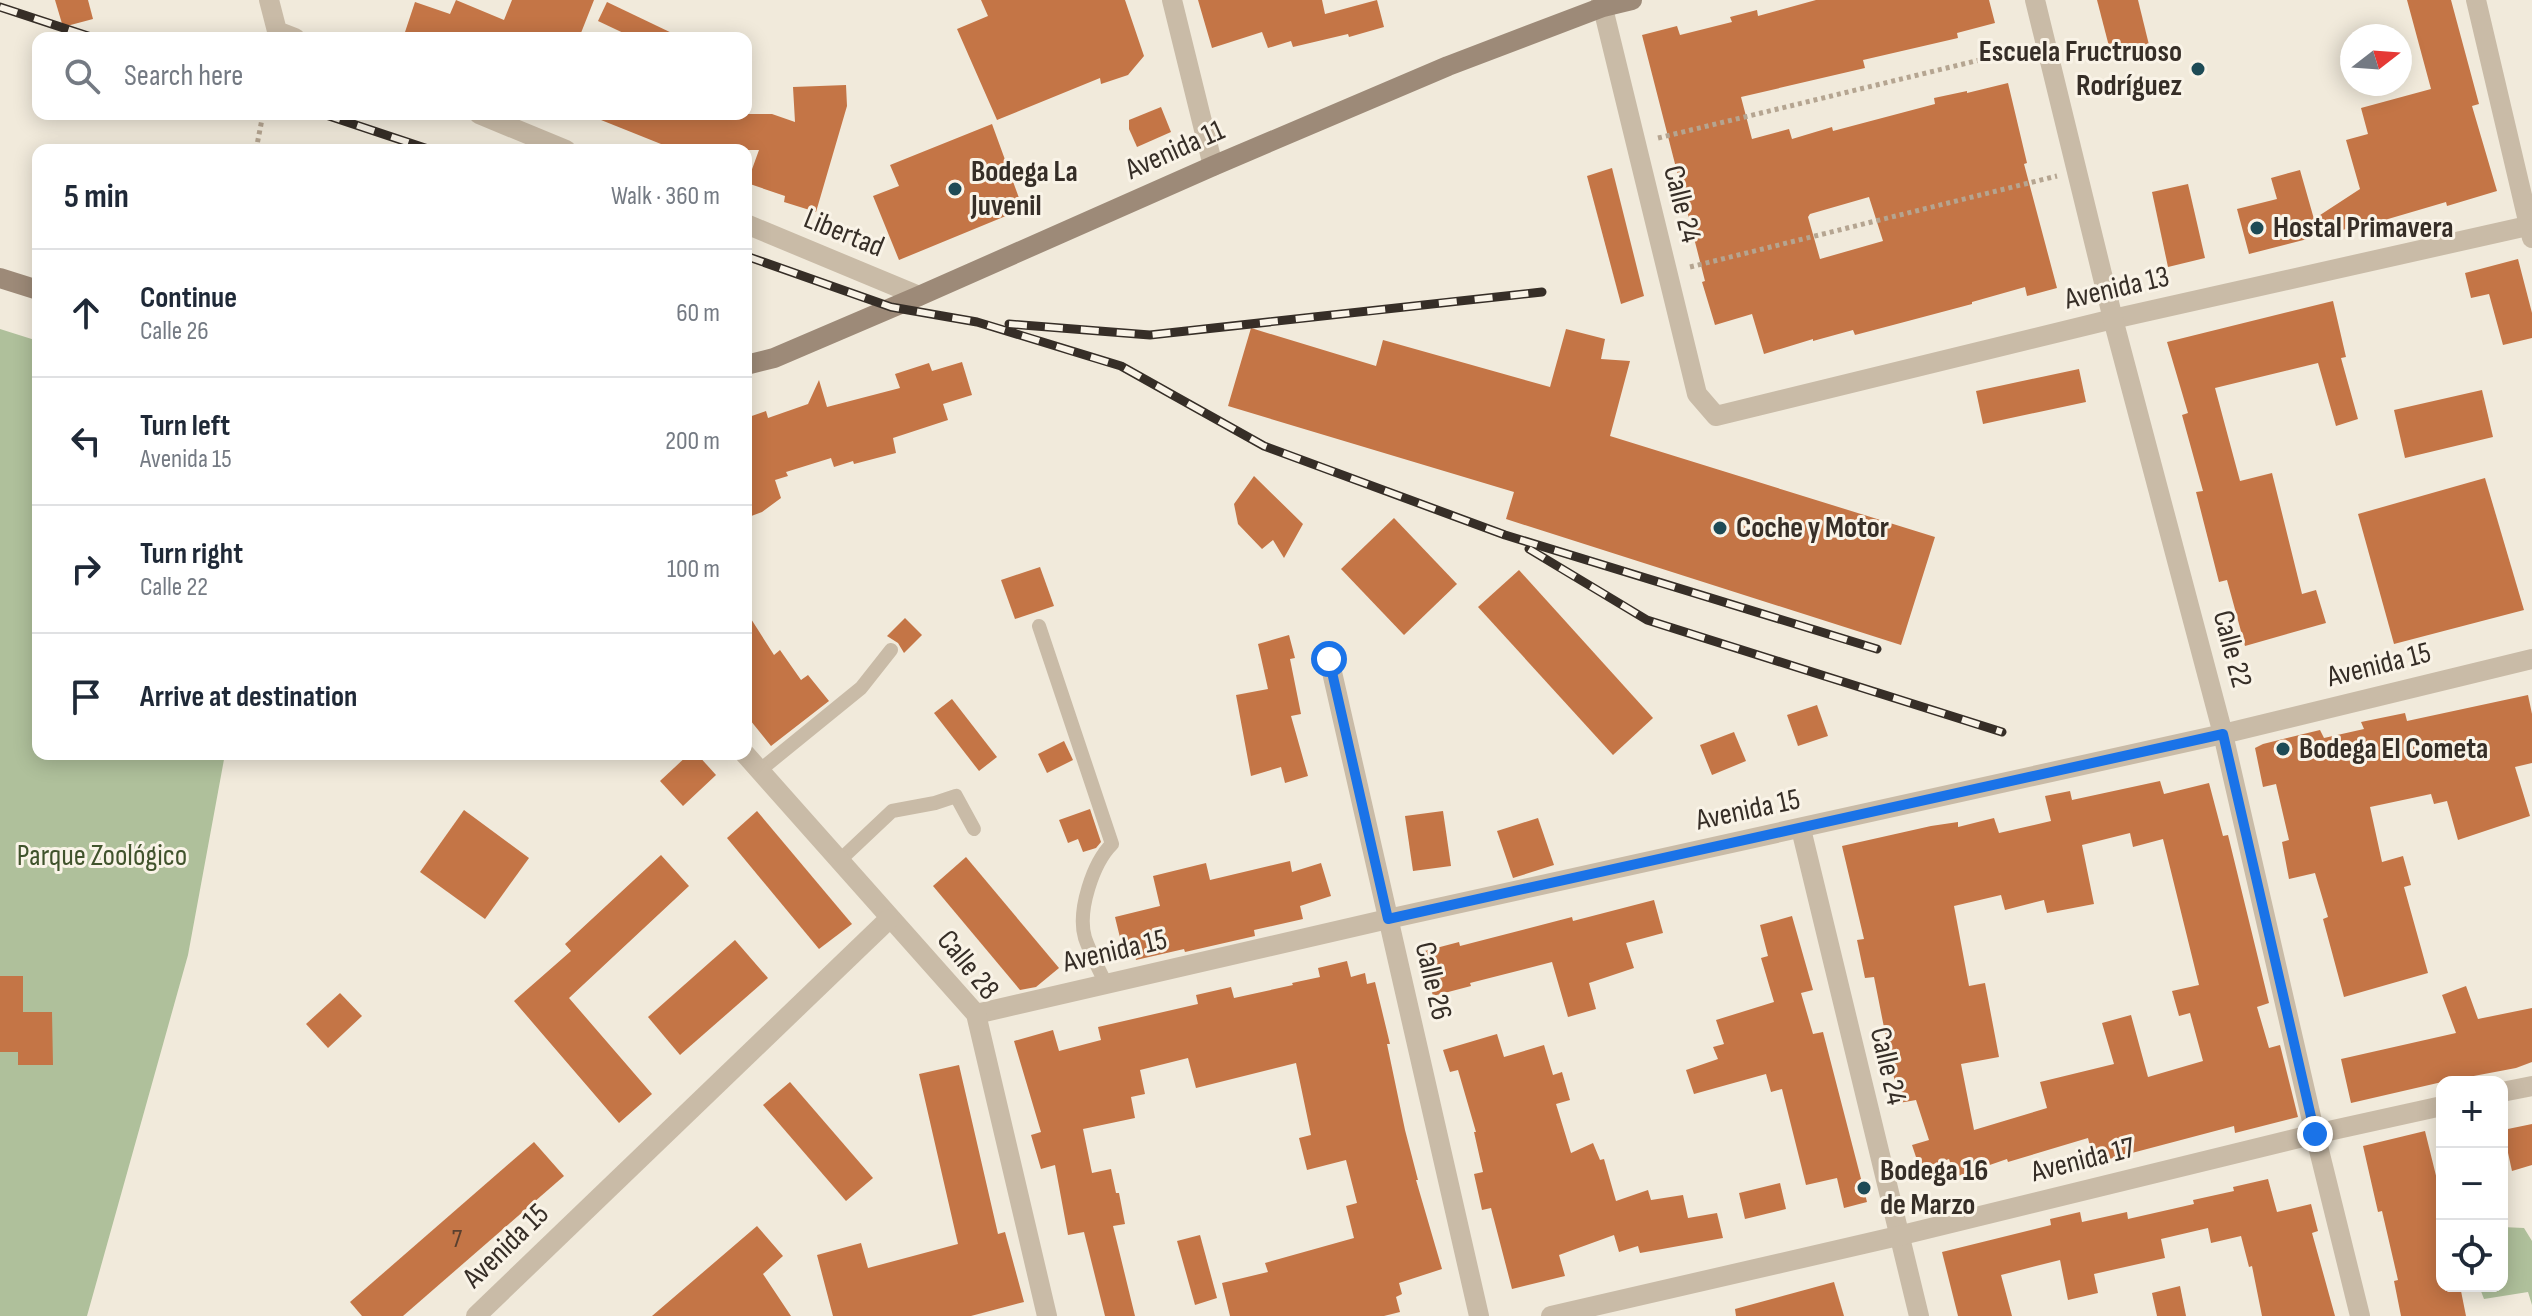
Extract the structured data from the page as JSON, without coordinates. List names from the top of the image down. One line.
{"streets":{"main road":["Avenida 11"],"street":["Calle 24","Libertad","Avenida 13","Calle 22","Avenida 15","Calle 28","Calle 26","Avenida 17"]},"crossings":[["Avenida 11","Calle 24"],["Avenida 11","Libertad"],["Calle 24","Avenida 13"],["Calle 24","Avenida 15"],["Calle 24","Avenida 17"],["Avenida 13","Calle 22"],["Calle 22","Avenida 15"],["Calle 22","Avenida 17"],["Avenida 15","Calle 28"],["Avenida 15","Calle 26"]],"parks":["Parque Zoológico"],"places":["Escuela Fructruoso Rodríguez","Bodega La Juvenil","Hostal Primavera","Coche y Motor","Bodega El Cometa","Bodega 16 de Marzo"],"house_numbers":["7"],"north":"right","page":{"search":"Search here","heading":["5 min","Walk · 360 m"],"list":[["Continue","Calle 26","60 m"],["Turn left","Avenida 15","200 m"],["Turn right","Calle 22","100 m"],"Arrive at destination"],"map_buttons":["+","−"]}}
